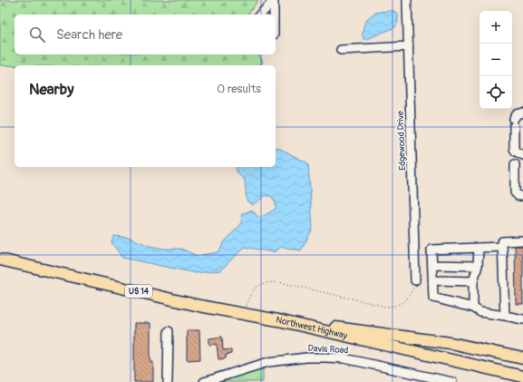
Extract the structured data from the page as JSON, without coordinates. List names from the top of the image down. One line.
{"streets":{"main road":["US 14","Northwest Highway"],"street":["Edgewood Drive","Davis Road"]},"crossings":[["US 14","Northwest Highway"]],"page":{"map_buttons":["+","−"],"search":"Search here","heading":["Nearby","0 results"]}}
